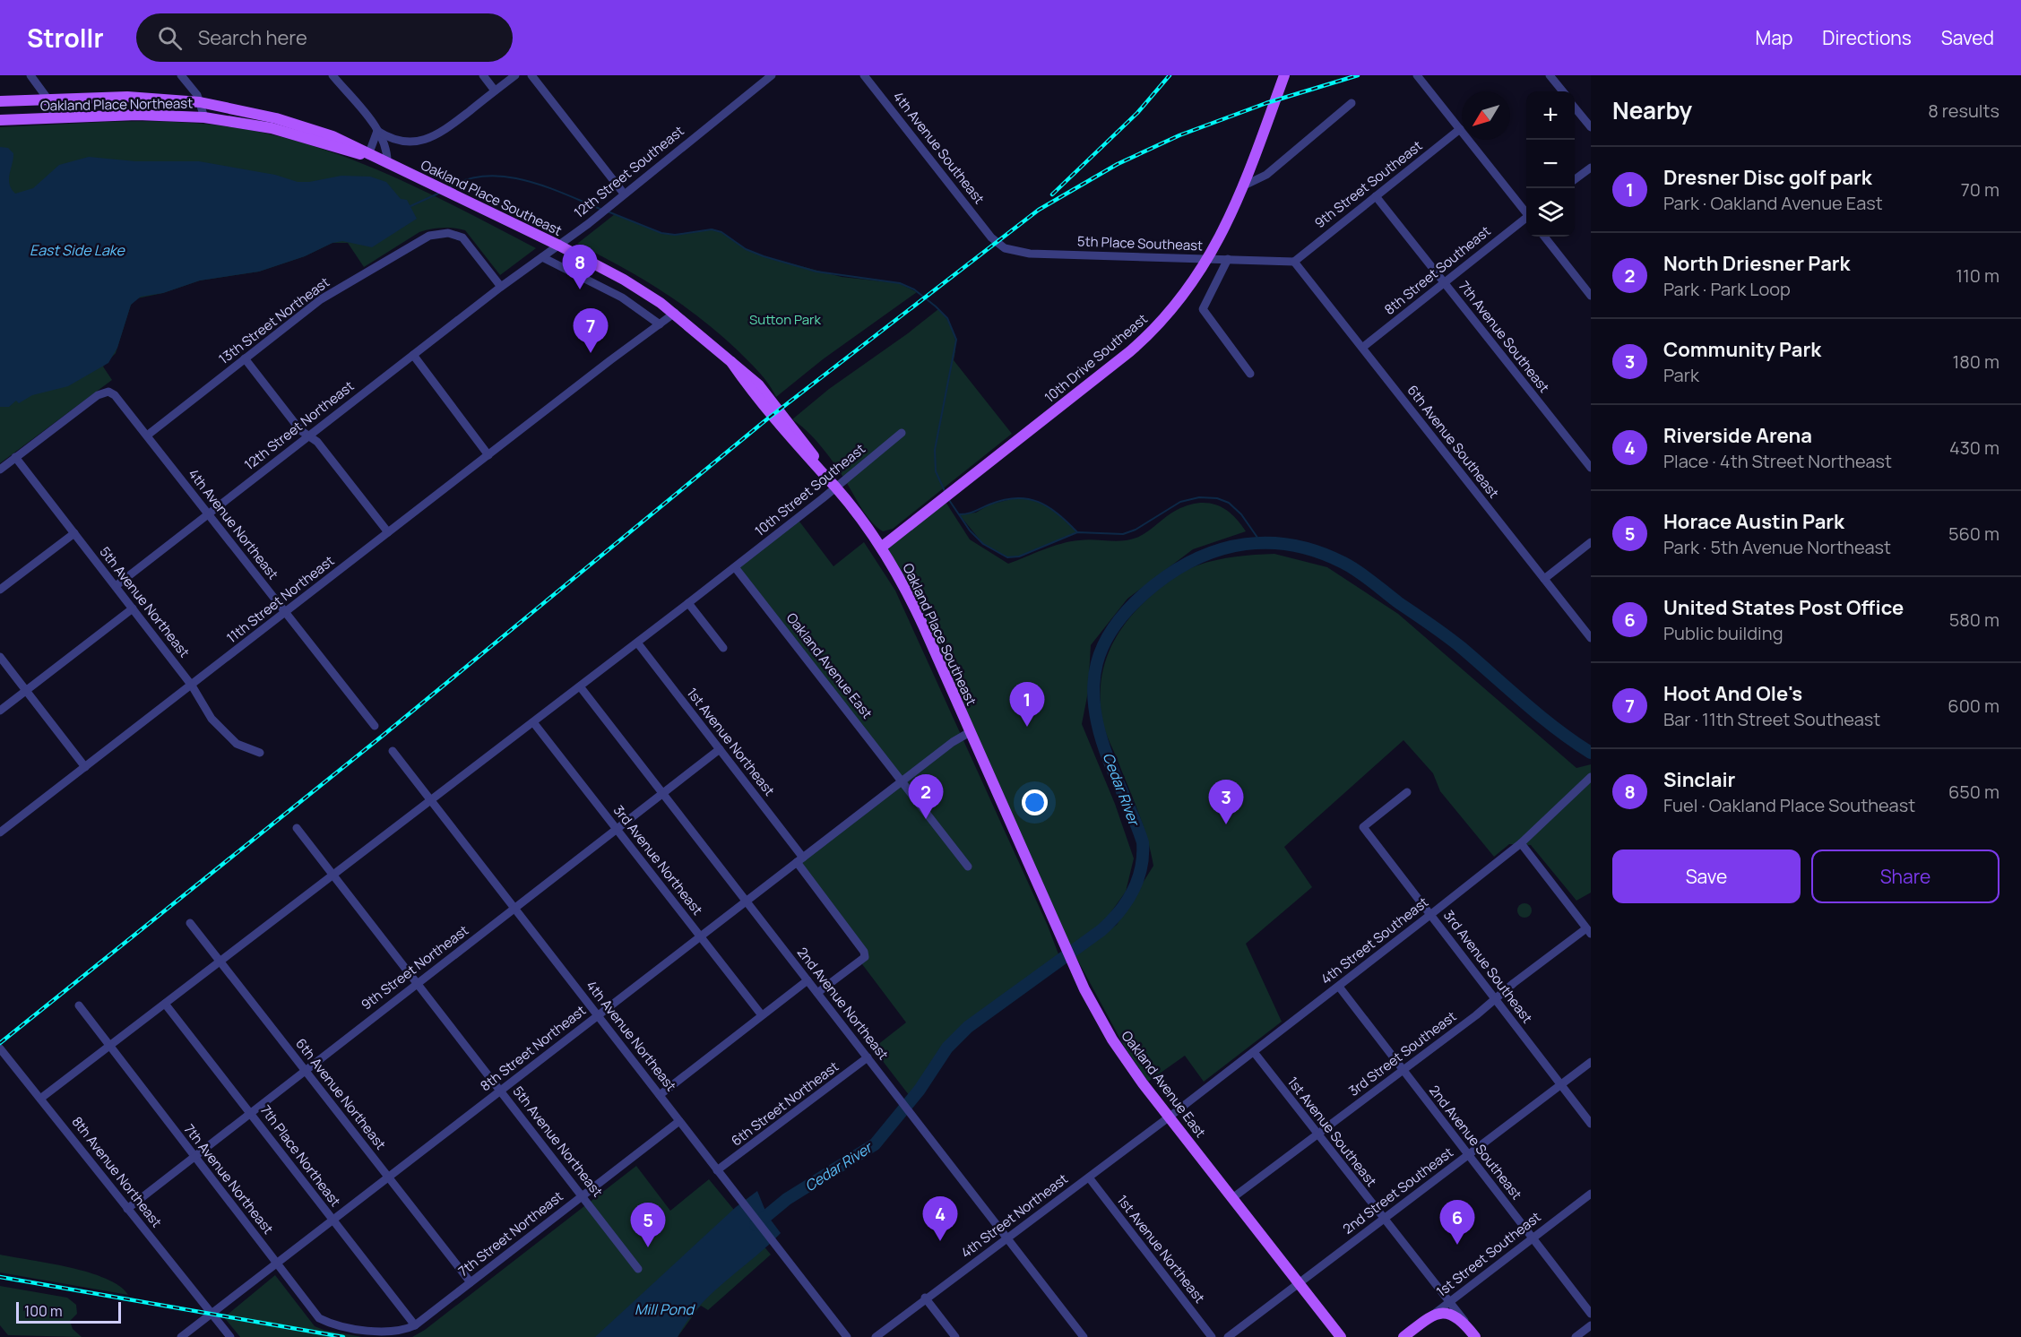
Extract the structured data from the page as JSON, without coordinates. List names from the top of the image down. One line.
{"streets":{"main road":["Oakland Place Northeast","Oakland Place Southeast","10th Drive Southeast","Oakland Avenue East","1st Street Southeast"],"street":["4th Avenue Southeast","12th Street Southeast","9th Street Southeast","5th Place Southeast","8th Street Southeast","13th Street Northeast","7th Avenue Southeast","12th Street Northeast","6th Avenue Southeast","10th Street Southeast","4th Avenue Northeast","11th Street Northeast","5th Avenue Northeast","1st Avenue Northeast","3rd Avenue Northeast","4th Street Southeast","3rd Avenue Southeast","9th Street Northeast","2nd Avenue Northeast","8th Street Northeast","3rd Street Southeast","6th Avenue Northeast","6th Street Northeast","1st Avenue Southeast","2nd Avenue Southeast","7th Place Northeast","8th Avenue Northeast","7th Avenue Northeast","2nd Street Southeast","4th Street Northeast","7th Street Northeast"]},"crossings":[["Oakland Place Northeast","Oakland Place Southeast"],["4th Avenue Southeast","5th Place Southeast"],["12th Street Southeast","Oakland Place Southeast"],["12th Street Southeast","13th Street Northeast"],["12th Street Southeast","12th Street Northeast"],["9th Street Southeast","5th Place Southeast"],["9th Street Southeast","7th Avenue Southeast"],["9th Street Southeast","6th Avenue Southeast"],["Oakland Place Southeast","10th Drive Southeast"],["Oakland Place Southeast","10th Street Southeast"],["Oakland Place Southeast","11th Street Northeast"],["Oakland Place Southeast","Oakland Avenue East"],["5th Place Southeast","10th Drive Southeast"],["5th Place Southeast","6th Avenue Southeast"],["8th Street Southeast","7th Avenue Southeast"],["8th Street Southeast","6th Avenue Southeast"],["13th Street Northeast","12th Street Northeast"],["13th Street Northeast","4th Avenue Northeast"],["12th Street Northeast","4th Avenue Northeast"],["12th Street Northeast","5th Avenue Northeast"],["10th Street Southeast","4th Avenue Northeast"],["10th Street Southeast","5th Avenue Northeast"],["10th Street Southeast","Oakland Avenue East"],["10th Street Southeast","1st Avenue Northeast"],["10th Street Southeast","3rd Avenue Northeast"],["10th Street Southeast","2nd Avenue Northeast"],["10th Street Southeast","6th Avenue Northeast"],["10th Street Southeast","7th Place Northeast"],["10th Street Southeast","8th Avenue Northeast"],["10th Street Southeast","7th Avenue Northeast"],["4th Avenue Northeast","11th Street Northeast"],["4th Avenue Northeast","5th Avenue Northeast"],["4th Avenue Northeast","9th Street Northeast"],["4th Avenue Northeast","8th Street Northeast"],["4th Avenue Northeast","6th Street Northeast"],["4th Avenue Northeast","7th Street Northeast"],["11th Street Northeast","5th Avenue Northeast"],["5th Avenue Northeast","9th Street Northeast"],["5th Avenue Northeast","8th Street Northeast"],["5th Avenue Northeast","7th Street Northeast"],["Oakland Avenue East","4th Street Southeast"],["Oakland Avenue East","8th Street Northeast"],["Oakland Avenue East","3rd Street Southeast"],["Oakland Avenue East","2nd Street Southeast"],["Oakland Avenue East","4th Street Northeast"],["1st Avenue Northeast","9th Street Northeast"],["1st Avenue Northeast","2nd Avenue Northeast"],["1st Avenue Northeast","8th Street Northeast"],["1st Avenue Northeast","4th Street Northeast"],["3rd Avenue Northeast","9th Street Northeast"],["3rd Avenue Northeast","8th Street Northeast"],["4th Street Southeast","3rd Avenue Southeast"],["4th Street Southeast","1st Avenue Southeast"],["4th Street Southeast","2nd Avenue Southeast"],["4th Street Southeast","4th Street Northeast"],["3rd Avenue Southeast","3rd Street Southeast"],["3rd Avenue Southeast","2nd Street Southeast"],["9th Street Northeast","2nd Avenue Northeast"],["9th Street Northeast","6th Avenue Northeast"],["9th Street Northeast","7th Place Northeast"],["9th Street Northeast","8th Avenue Northeast"],["9th Street Northeast","7th Avenue Northeast"],["2nd Avenue Northeast","8th Street Northeast"],["2nd Avenue Northeast","6th Street Northeast"],["2nd Avenue Northeast","4th Street Northeast"],["8th Street Northeast","6th Avenue Northeast"],["8th Street Northeast","7th Place Northeast"],["8th Street Northeast","8th Avenue Northeast"],["8th Street Northeast","7th Avenue Northeast"],["3rd Street Southeast","1st Avenue Southeast"],["3rd Street Southeast","2nd Avenue Southeast"],["6th Avenue Northeast","7th Street Northeast"],["1st Avenue Southeast","2nd Street Southeast"],["1st Avenue Southeast","1st Street Southeast"],["2nd Avenue Southeast","2nd Street Southeast"],["2nd Avenue Southeast","1st Street Southeast"],["7th Place Northeast","7th Street Northeast"],["7th Avenue Northeast","7th Street Northeast"]],"water":["East Side Lake","Cedar River","Mill Pond"],"parks":["Sutton Park"],"scale_bar":"100 m","north":"bottom left","page":{"header":"Strollr","search":"Search here","nav":["Map","Directions","Saved"],"heading":["Nearby","8 results"],"map_buttons":["+","−"],"list":[{"mark":"1","name":"Dresner Disc golf park","note":"Park · Oakland Avenue East","value":"70 m"},{"mark":"2","name":"North Driesner Park","note":"Park · Park Loop","value":"110 m"},{"mark":"3","name":"Community Park","note":"Park","value":"180 m"},{"mark":"4","name":"Riverside Arena","note":"Place · 4th Street Northeast","value":"430 m"},{"mark":"5","name":"Horace Austin Park","note":"Park · 5th Avenue Northeast","value":"560 m"},{"mark":"6","name":"United States Post Office","note":"Public building","value":"580 m"},{"mark":"7","name":"Hoot And Ole's","note":"Bar · 11th Street Southeast","value":"600 m"},{"mark":"8","name":"Sinclair","note":"Fuel · Oakland Place Southeast","value":"650 m"}],"pins":["8","7","1","2","3","4","6","5"],"buttons":["Save","Share"],"scale":"100 m"}}
